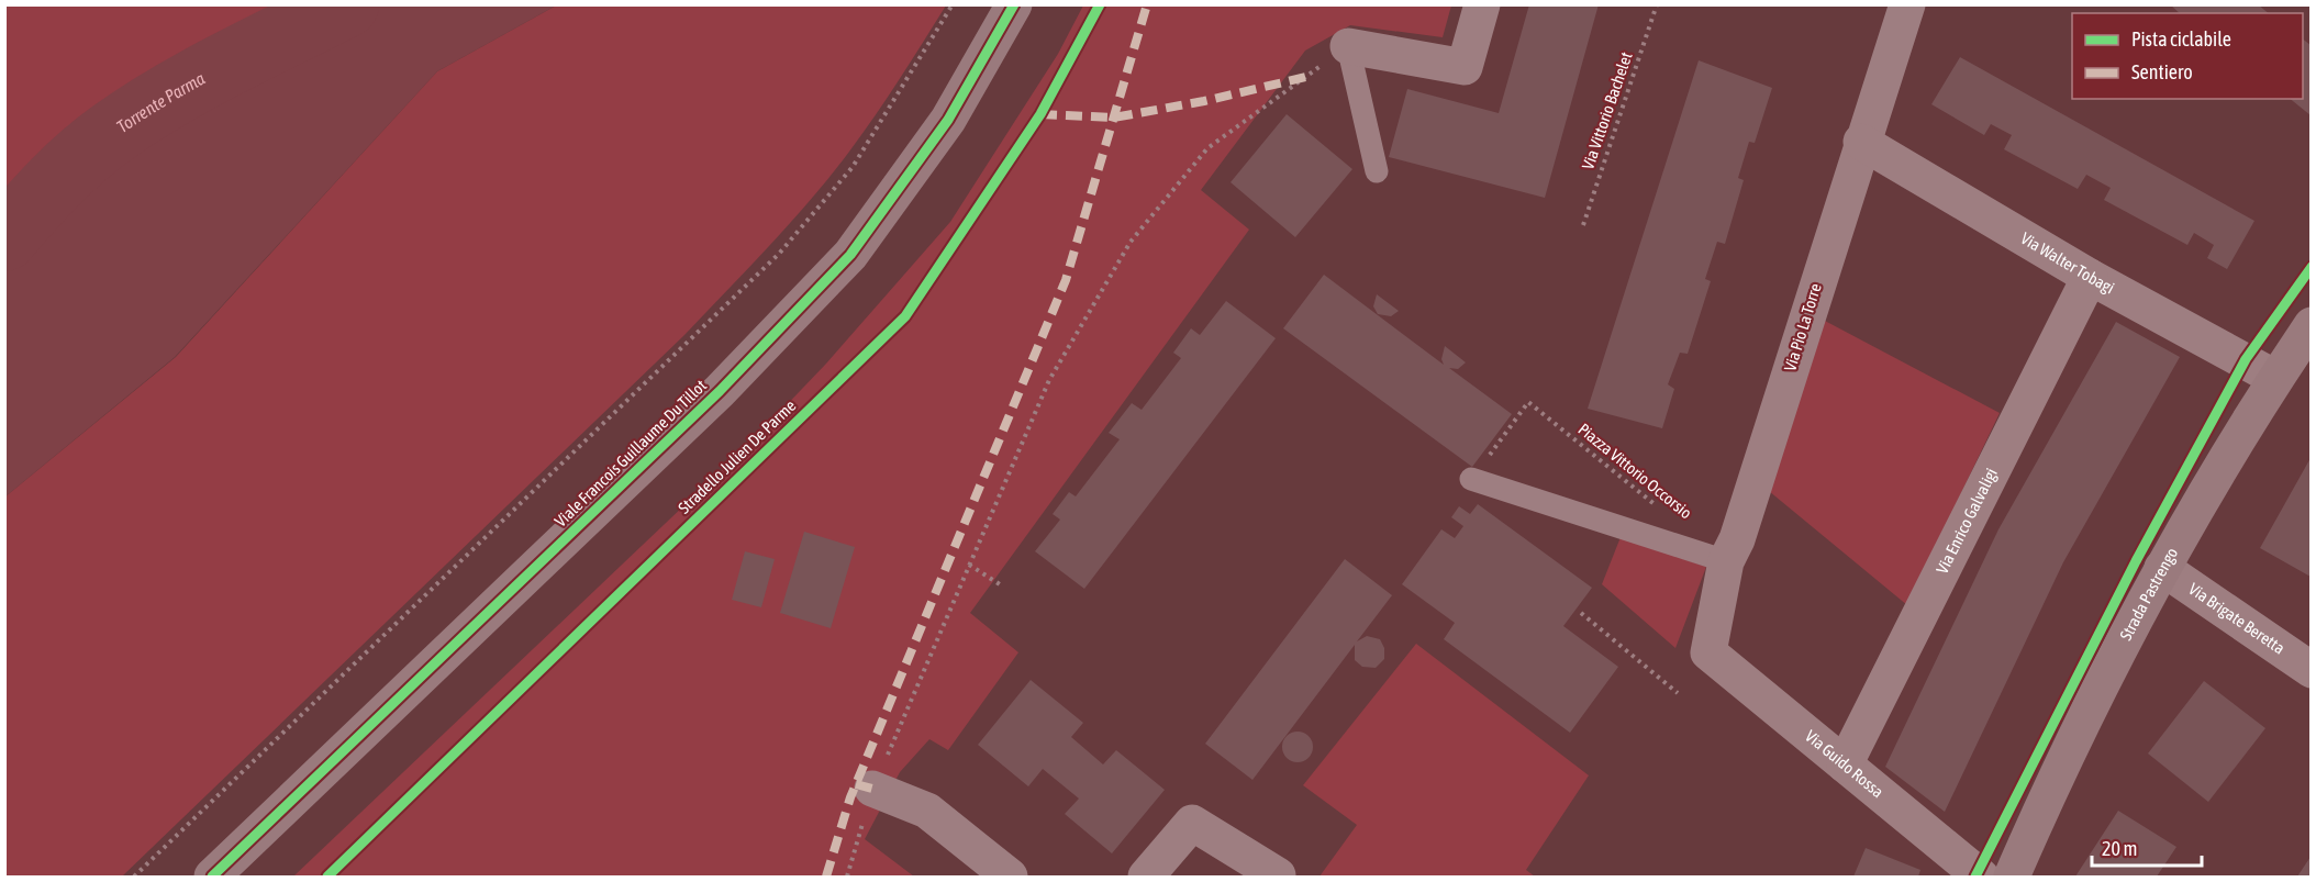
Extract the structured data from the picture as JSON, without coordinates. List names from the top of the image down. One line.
{"streets":{"main road":["Viale Francois Guillaume Du Tillot","Strada Pastrengo"],"street":["Via Walter Tobagi","Via Pio La Torre","Via Enrico Galvaligi","Via Brigate Beretta","Via Guido Rossa"],"path":["Via Vittorio Bachelet","Piazza Vittorio Occorsio"],"cycle path":["Stradello Julien De Parme"]},"crossings":[["Via Walter Tobagi","Via Pio La Torre"],["Via Walter Tobagi","Via Enrico Galvaligi"],["Via Walter Tobagi","Strada Pastrengo"],["Via Pio La Torre","Via Guido Rossa"],["Via Enrico Galvaligi","Via Guido Rossa"],["Strada Pastrengo","Via Brigate Beretta"]],"water":["Torrente Parma"],"legend":["Pista ciclabile","Sentiero"],"scale_bar":"20 m"}
